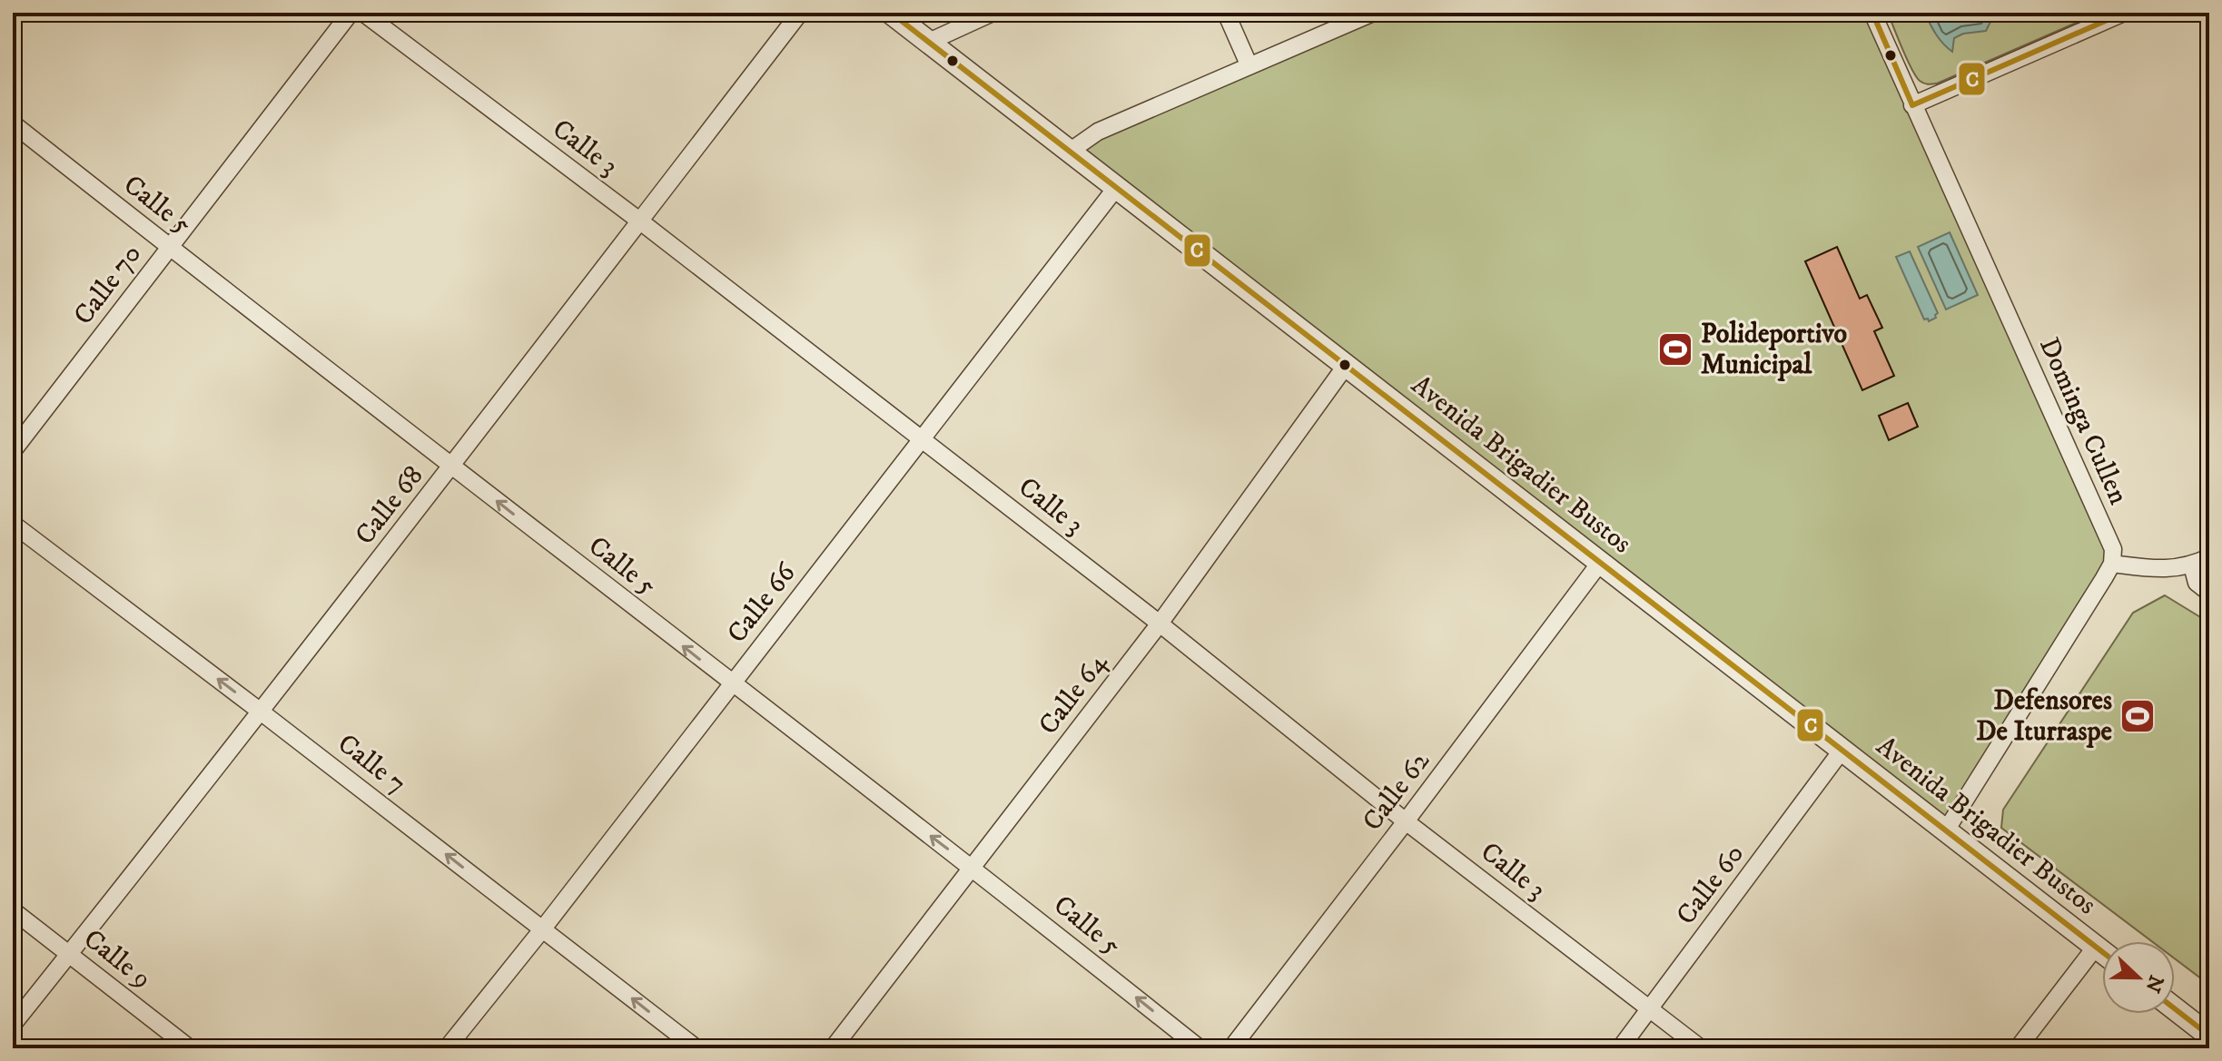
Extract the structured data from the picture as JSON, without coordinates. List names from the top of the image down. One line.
{"streets":{"street":["Calle 3","Calle 5","Calle 70","Dominga Cullen","Avenida Brigadier Bustos","Calle 68","Calle 66","Calle 64","Calle 7","Calle 62","Calle 60","Calle 9"]},"crossings":[["Calle 3","Calle 68"],["Calle 3","Calle 66"],["Calle 3","Calle 64"],["Calle 3","Calle 62"],["Calle 3","Calle 60"],["Calle 5","Calle 70"],["Calle 5","Calle 68"],["Calle 5","Calle 66"],["Calle 5","Calle 64"],["Avenida Brigadier Bustos","Calle 66"],["Avenida Brigadier Bustos","Calle 64"],["Avenida Brigadier Bustos","Calle 62"],["Avenida Brigadier Bustos","Calle 60"],["Calle 68","Calle 7"],["Calle 68","Calle 9"],["Calle 66","Calle 7"]],"one_way":["Calle 5","Calle 7"],"places":{"sports":["Polideportivo Municipal","Defensores De Iturraspe"]},"lines":["transit line C"],"north":"right"}
